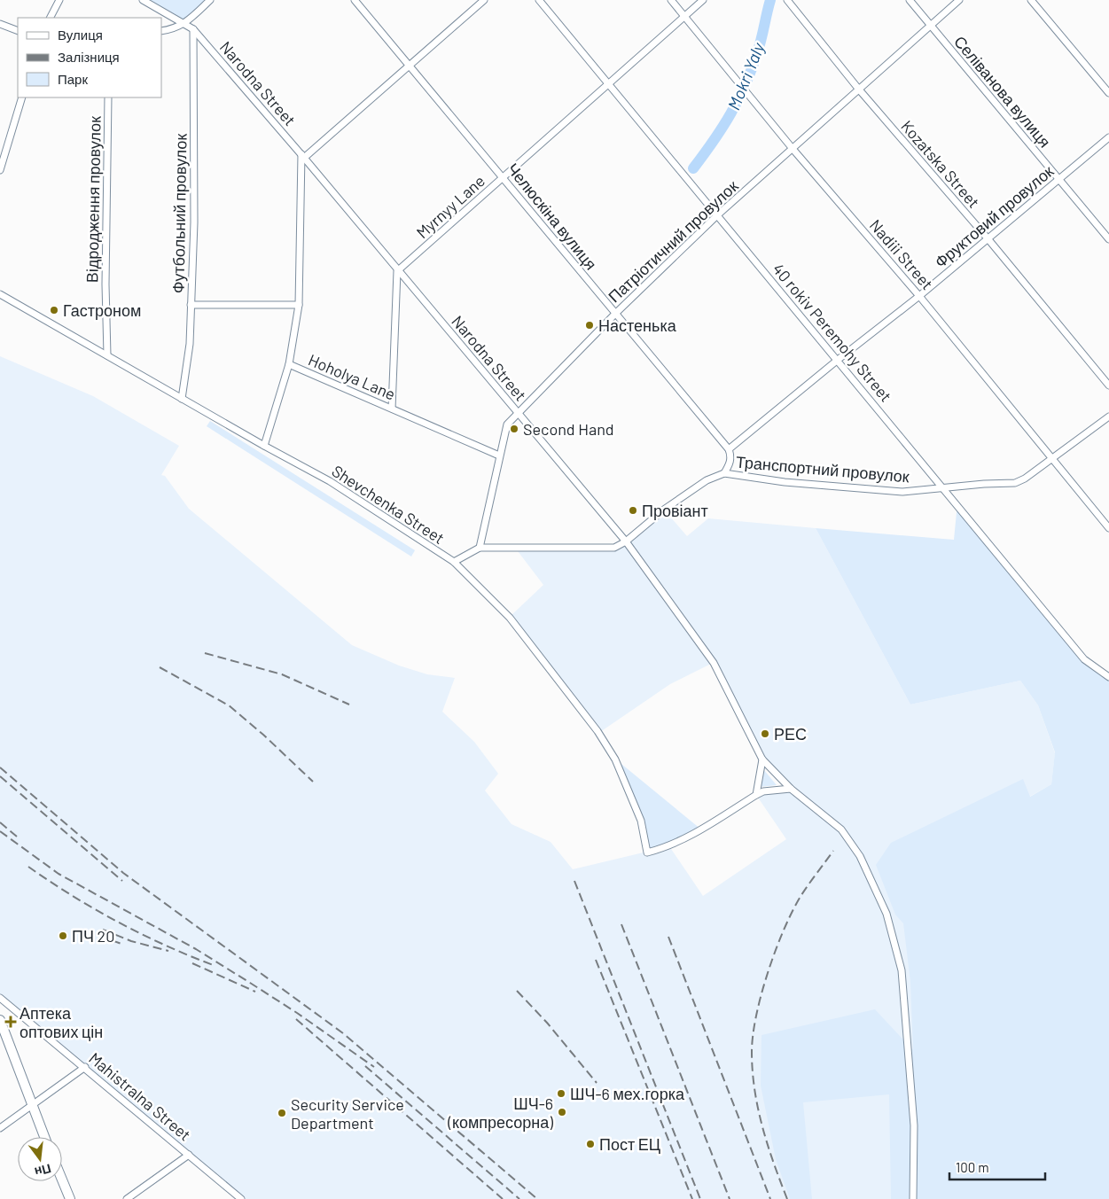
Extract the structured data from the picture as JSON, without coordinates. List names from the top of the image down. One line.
{"streets":{"street":["Narodna Street","Селіванова вулиця","Kozatska Street","Відродження провулок","Myrnyy Lane","Футбольний провулок","Челюскіна вулиця","Фруктовий провулок","Патріотичний провулок","Nadiii Street","40 rokiv Peremohy Street","Hoholya Lane","Транспортний провулок","Shevchenka Street","Mahistralna Street"]},"crossings":[["Narodna Street","Myrnyy Lane"],["Narodna Street","Футбольний провулок"],["Narodna Street","Патріотичний провулок"],["Narodna Street","Hoholya Lane"],["Селіванова вулиця","Фруктовий провулок"],["Селіванова вулиця","Патріотичний провулок"],["Kozatska Street","Фруктовий провулок"],["Kozatska Street","Патріотичний провулок"],["Відродження провулок","Shevchenka Street"],["Myrnyy Lane","Челюскіна вулиця"],["Myrnyy Lane","Nadiii Street"],["Myrnyy Lane","40 rokiv Peremohy Street"],["Футбольний провулок","Shevchenka Street"],["Челюскіна вулиця","Фруктовий провулок"],["Челюскіна вулиця","Патріотичний провулок"],["Фруктовий провулок","Nadiii Street"],["Фруктовий провулок","40 rokiv Peremohy Street"],["Патріотичний провулок","Nadiii Street"],["Патріотичний провулок","40 rokiv Peremohy Street"],["Патріотичний провулок","Hoholya Lane"],["Nadiii Street","Транспортний провулок"],["40 rokiv Peremohy Street","Транспортний провулок"]],"water":["Mokri Yaly"],"places":{"other":["Гастроном","Настенька","Second Hand","Провіант","РЕС","ПЧ 20","ШЧ-6 мех.горка","ШЧ-6 (компресорна)","Security Service Department","Пост ЕЦ"],"health":["Аптека оптових цін"]},"legend":["Вулиця","Залізниця","Парк"],"scale_bar":"100 m","north":"bottom"}
